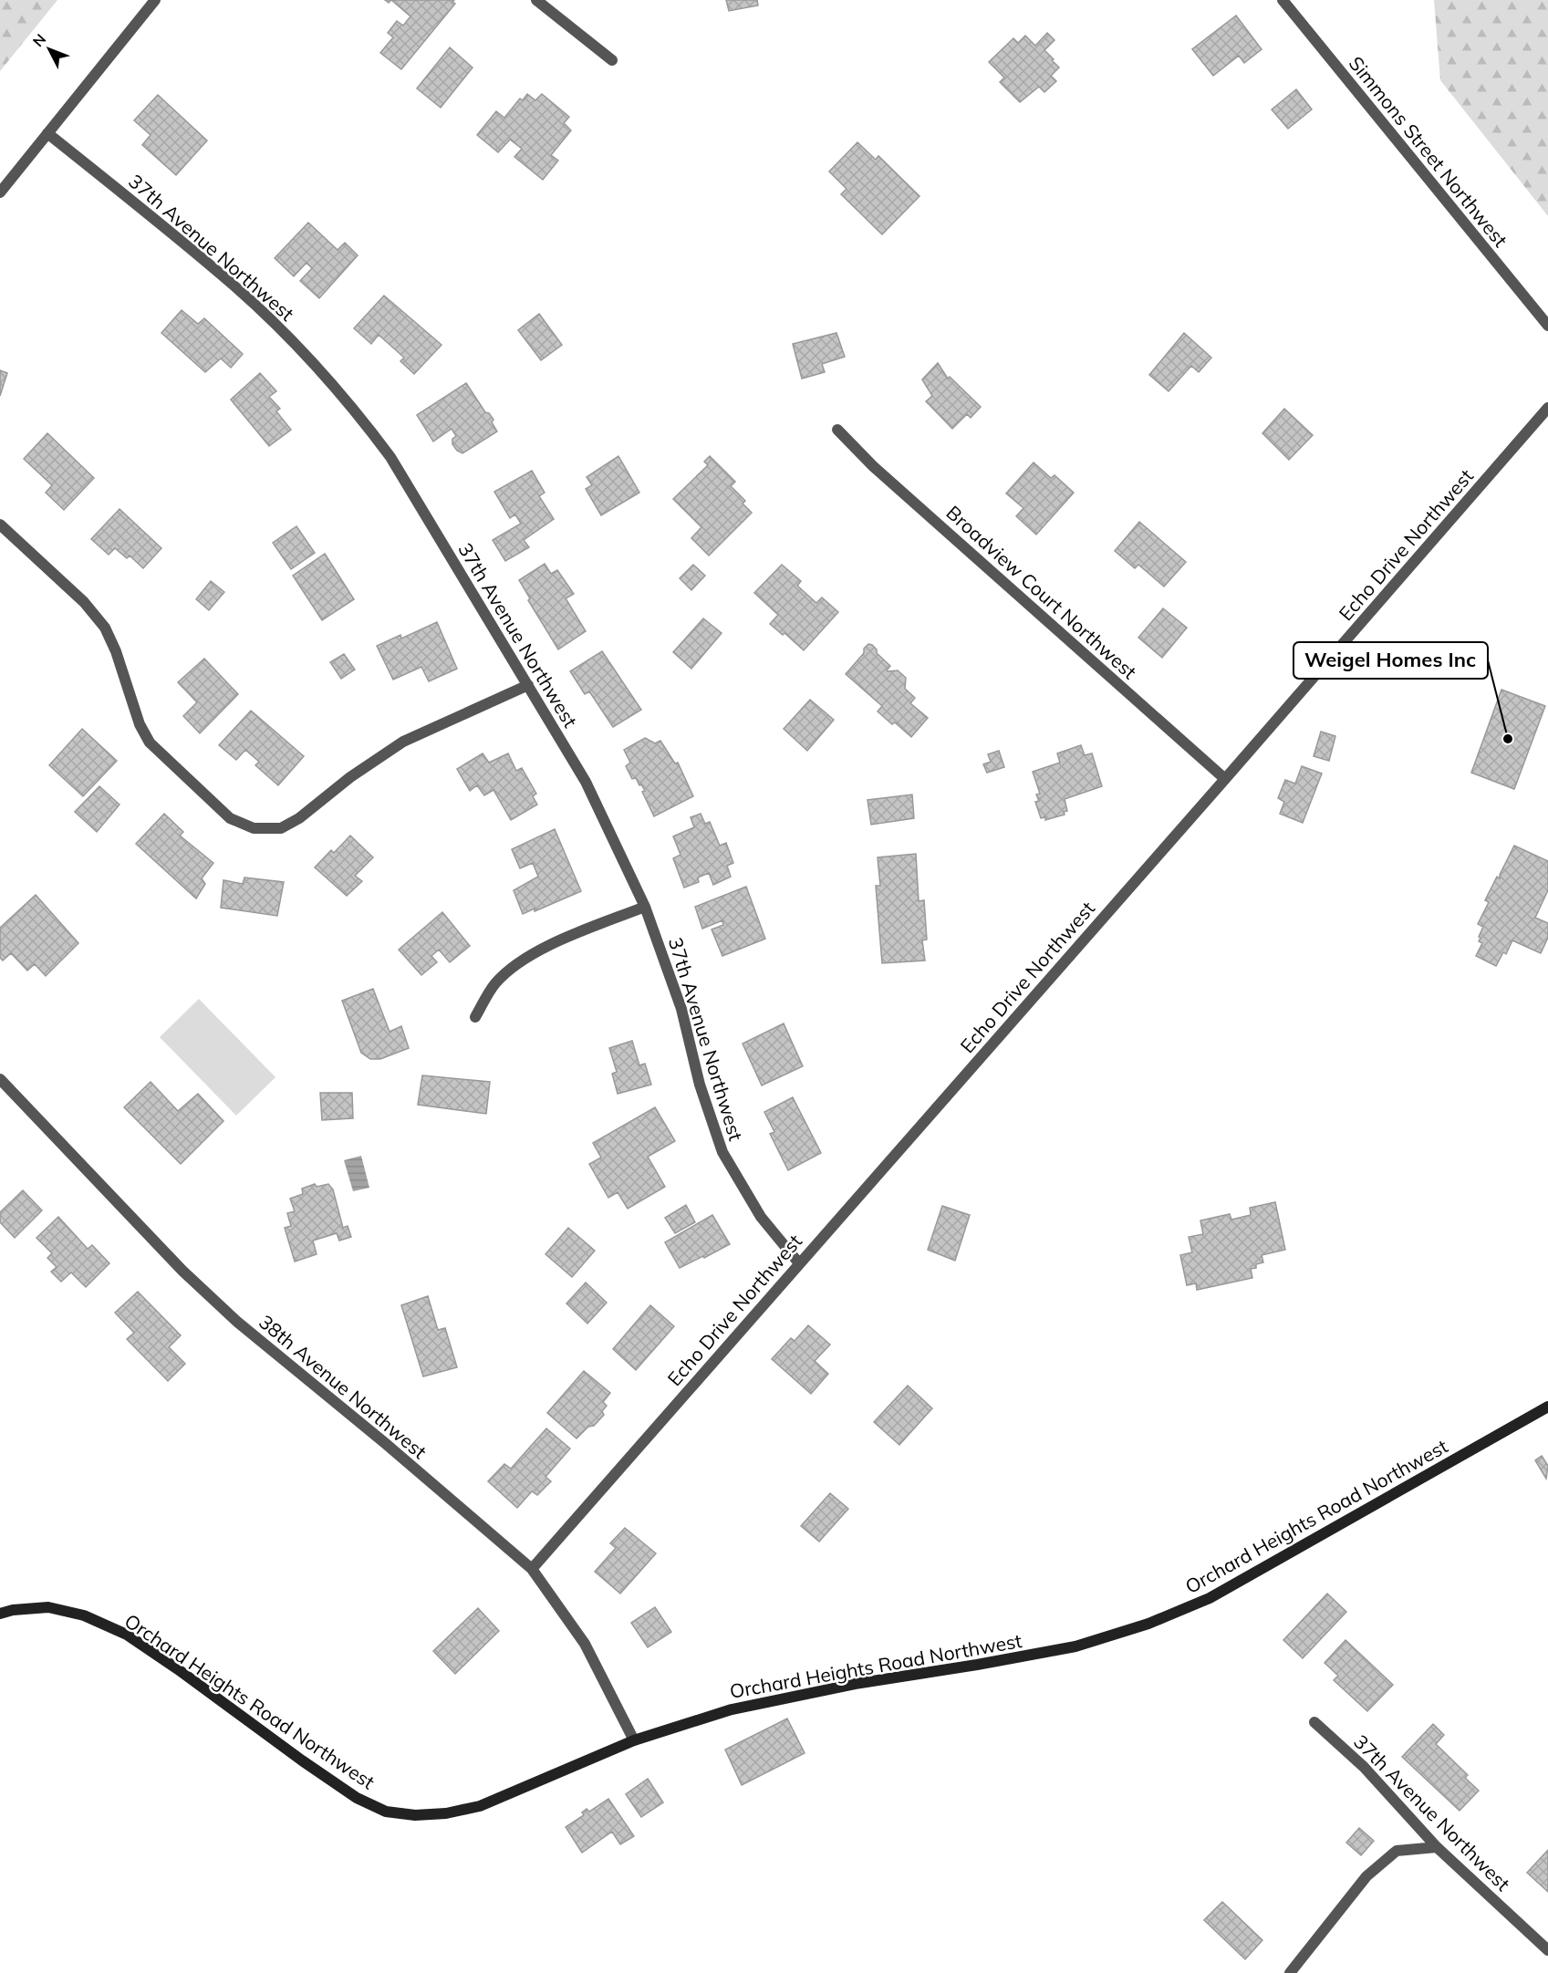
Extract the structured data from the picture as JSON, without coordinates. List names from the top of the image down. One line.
{"streets":{"street":["Simmons Street Northwest","37th Avenue Northwest","Echo Drive Northwest","Broadview Court Northwest","38th Avenue Northwest","Orchard Heights Road Northwest"]},"crossings":[["37th Avenue Northwest","Echo Drive Northwest"],["Echo Drive Northwest","Broadview Court Northwest"],["Echo Drive Northwest","38th Avenue Northwest"],["38th Avenue Northwest","Orchard Heights Road Northwest"]],"places":["Weigel Homes Inc"],"north":"top left"}
